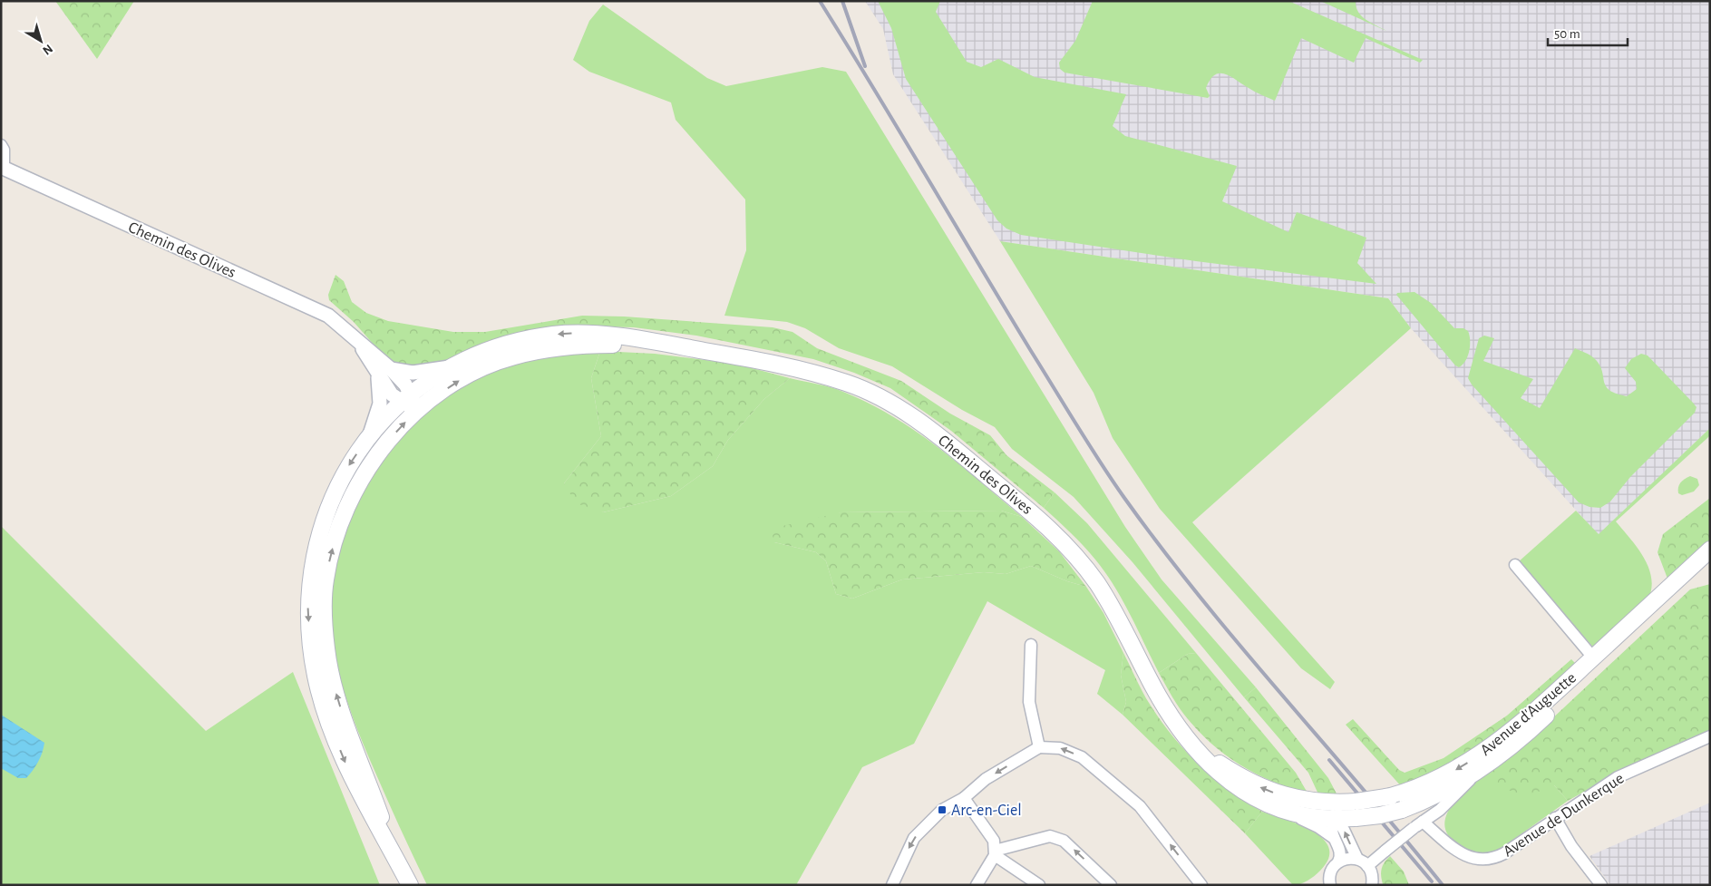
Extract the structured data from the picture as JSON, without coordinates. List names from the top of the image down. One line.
{"streets":{"main road":["Chemin des Olives","Avenue d'Auguette"],"street":["Avenue de Dunkerque"]},"crossings":[["Chemin des Olives","Avenue d'Auguette"]],"places":{"transit":["Arc-en-Ciel"]},"scale_bar":"50 m","north":"bottom right"}
